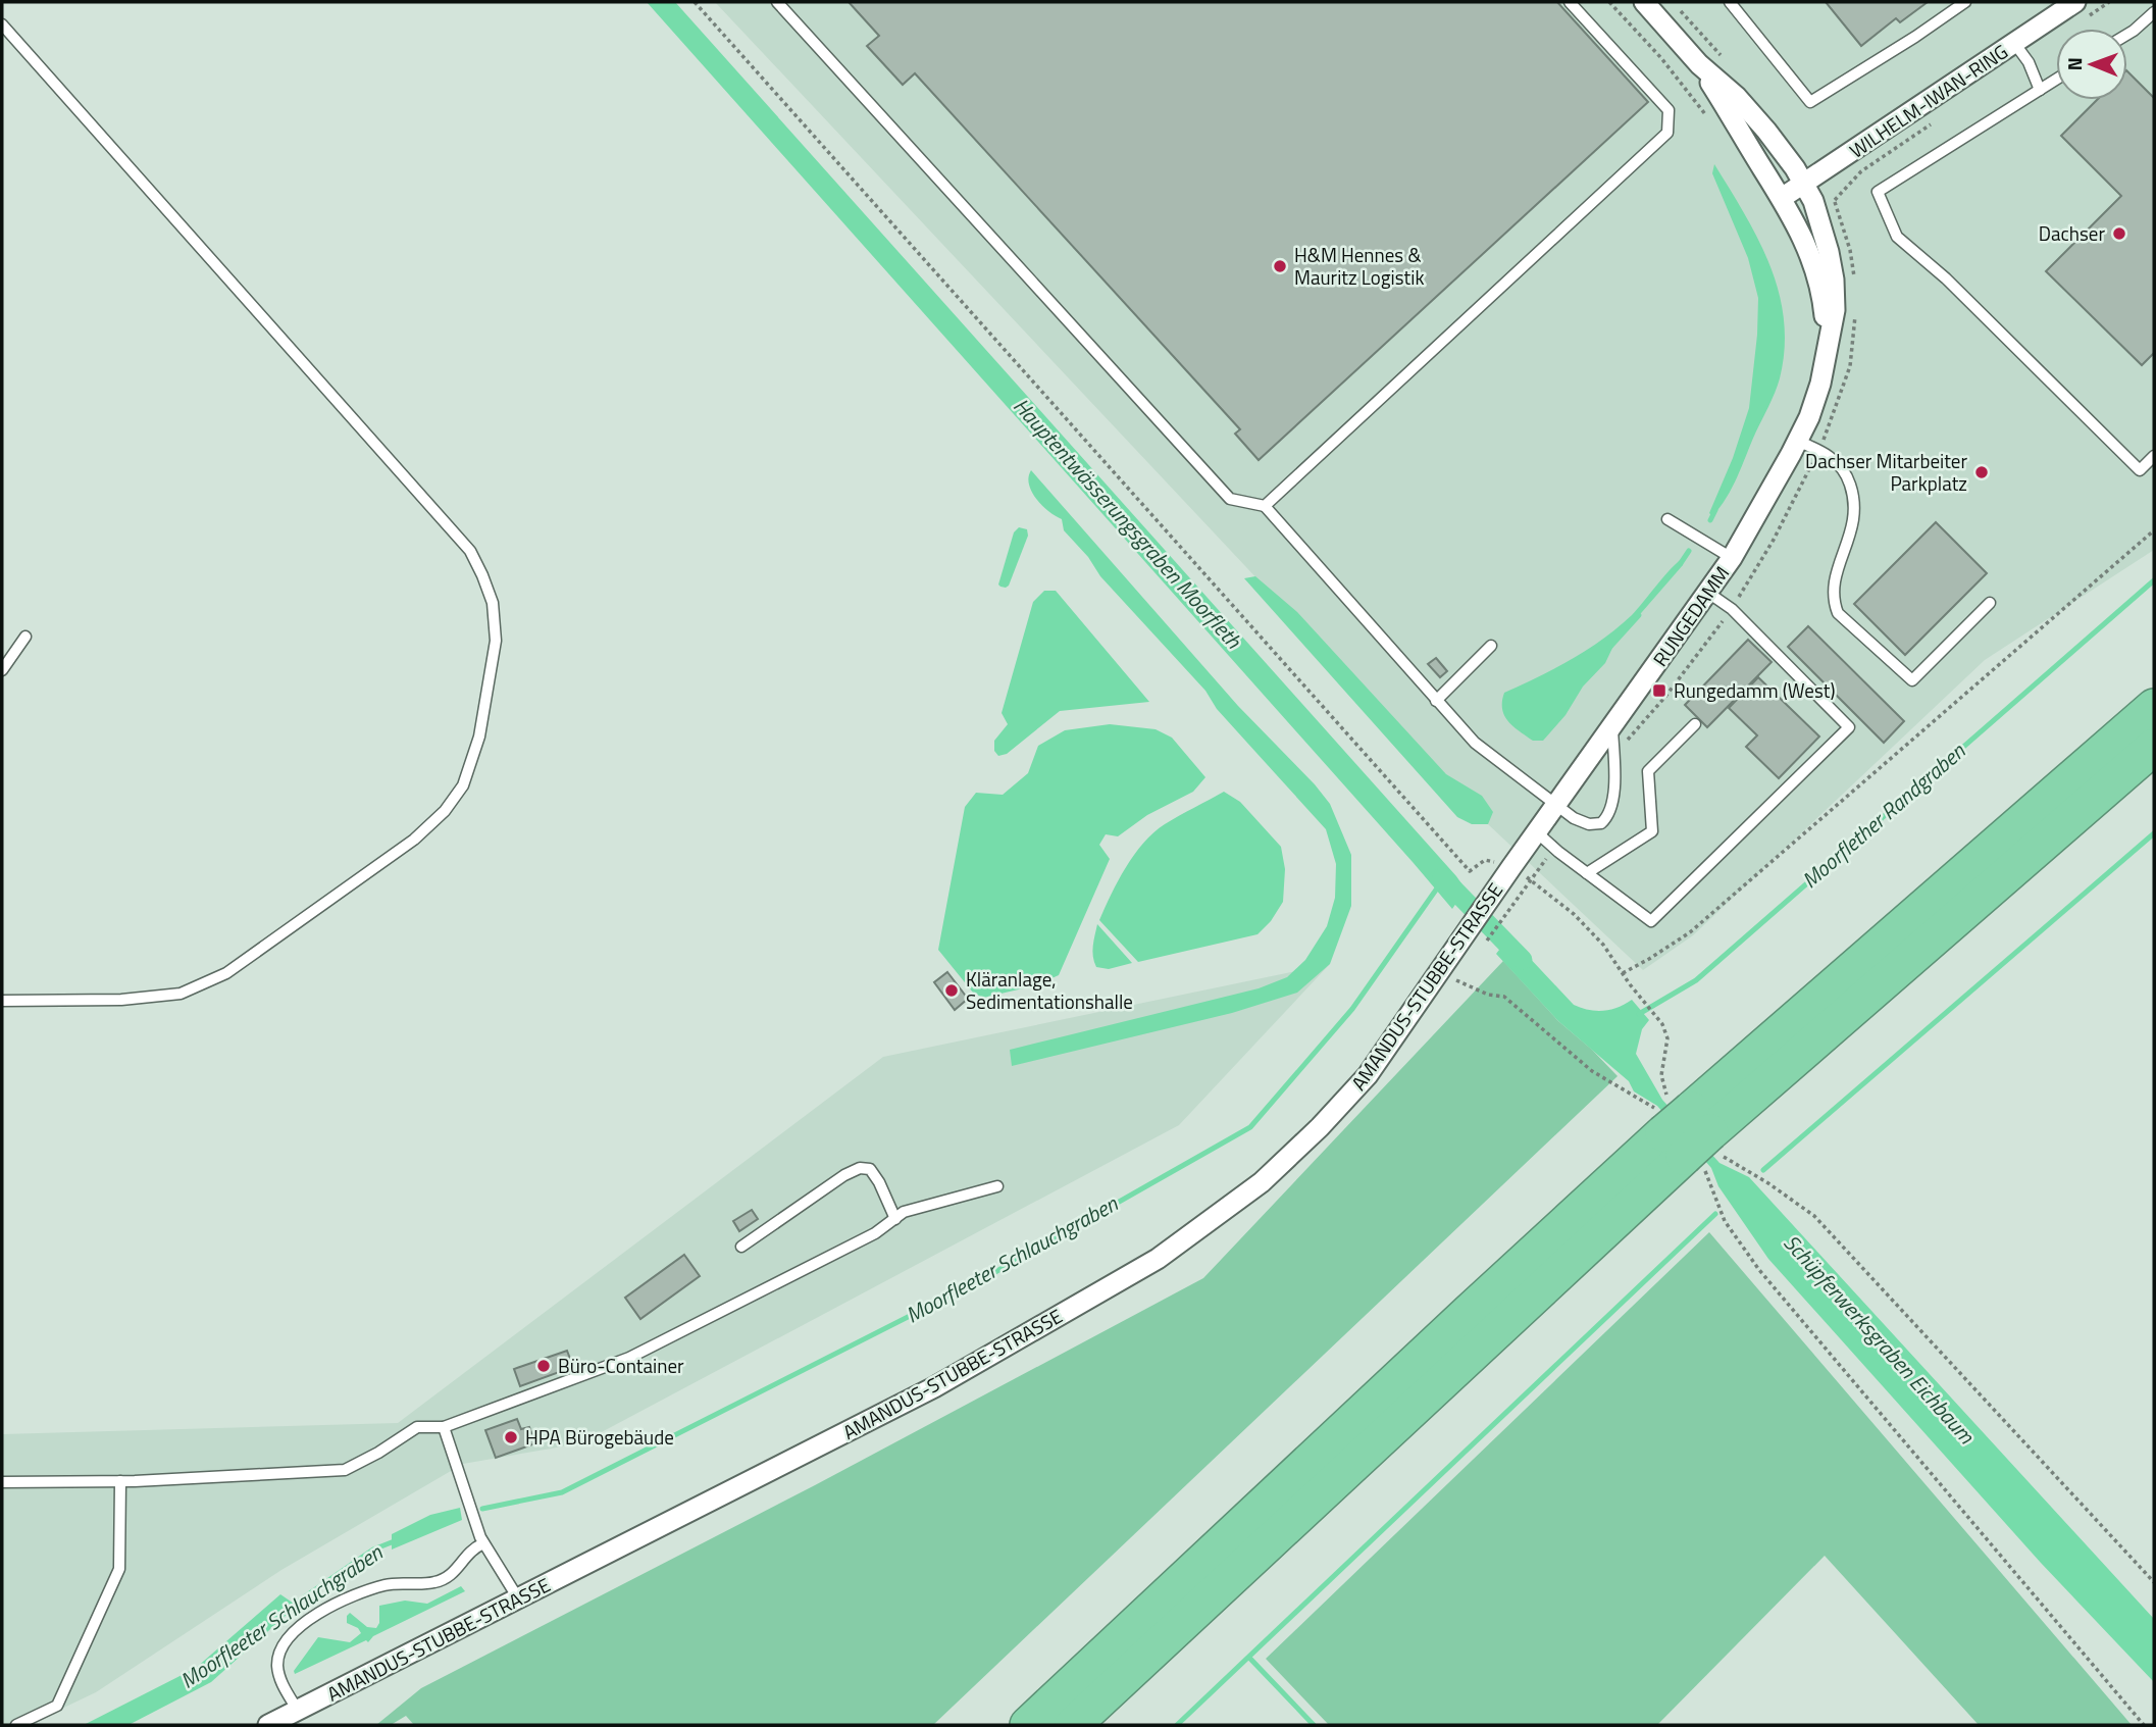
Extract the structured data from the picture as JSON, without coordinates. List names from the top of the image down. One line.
{"streets":{"street":["WILHELM-IWAN-RING","RUNGEDAMM","AMANDUS-STUBBE-STRASSE"]},"crossings":[["WILHELM-IWAN-RING","RUNGEDAMM"],["RUNGEDAMM","AMANDUS-STUBBE-STRASSE"]],"water":["Hauptentwässerungsgraben Moorfleth","Moorflether Randgraben","Moorfleeter Schlauchgraben","Schüpferwerksgraben Eichbaum"],"places":{"other":["Dachser","H&M Hennes & Mauritz Logistik","Dachser Mitarbeiter Parkplatz","Kläranlage, Sedimentationshalle","Büro-Container","HPA Bürogebäude"],"transit":["Rungedamm (West)"]},"north":"left"}
